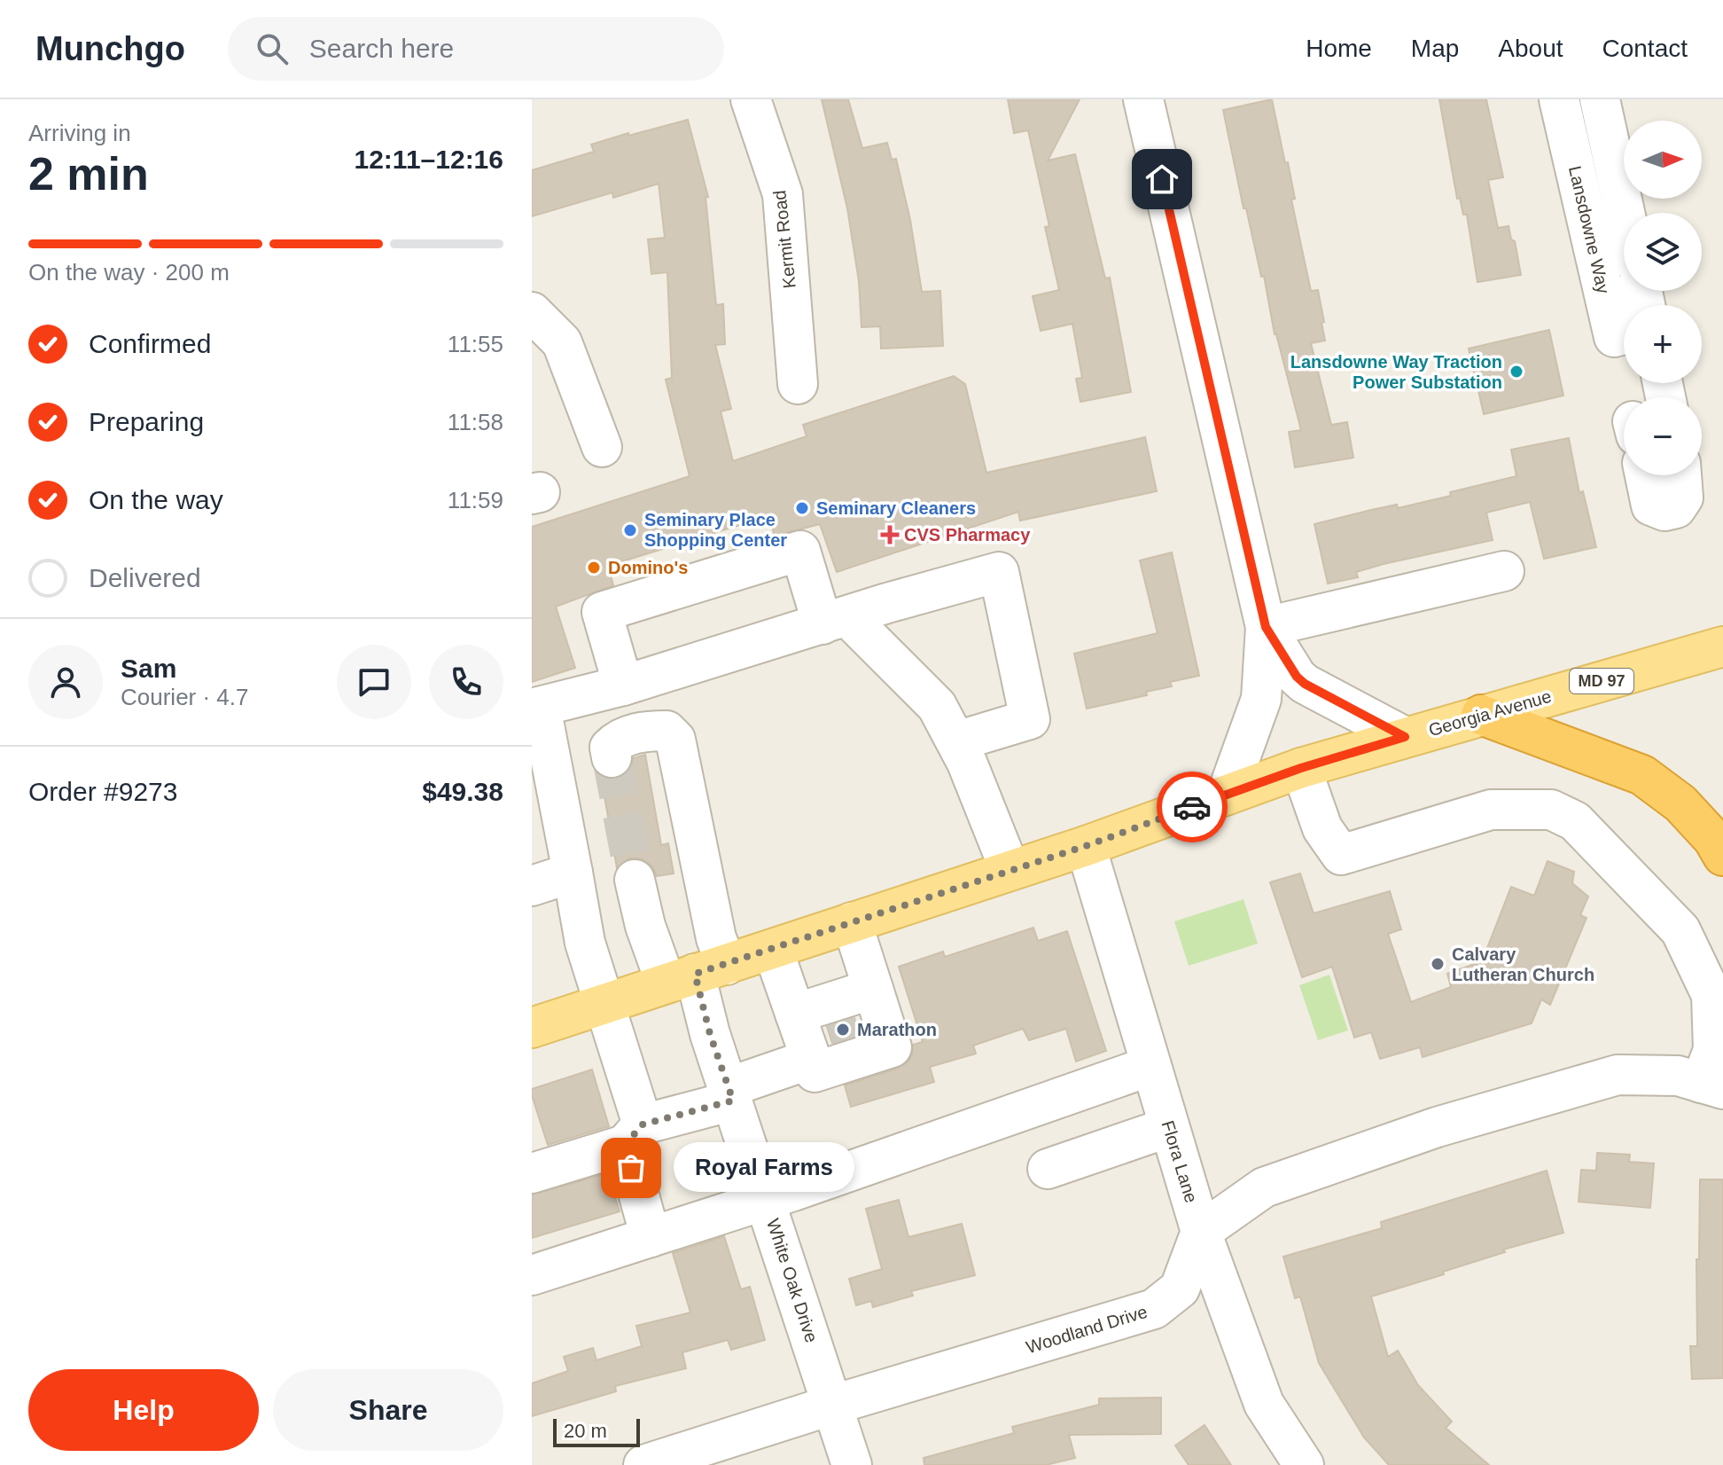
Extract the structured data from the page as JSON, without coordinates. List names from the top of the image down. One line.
{"streets":{"main road":["MD 97","Georgia Avenue"],"street":["Lansdowne Way","Kermit Road","Flora Lane","White Oak Drive","Woodland Drive"]},"crossings":[["Georgia Avenue","Flora Lane"],["Georgia Avenue","White Oak Drive"],["Flora Lane","Woodland Drive"],["White Oak Drive","Woodland Drive"]],"places":{"other":["Lansdowne Way Traction Power Substation","Seminary Cleaners","Seminary Place Shopping Center","Domino's","Calvary Lutheran Church","Marathon","Royal Farms"],"health":["CVS Pharmacy"]},"scale_bar":"20 m","north":"right","page":{"header":"Munchgo","search":"Search here","nav":["Home","Map","About","Contact"],"heading":["2 min","Arriving in","12:11–12:16"],"panel":["Sam","Courier · 4.7","Order #9273","$49.38"],"map_buttons":["+","−"],"bar":"On the way · 200 m","list":[["Confirmed","11:55"],["Preparing","11:58"],["On the way","11:59"],"Delivered"],"bubble":"Royal Farms","buttons":["Help","Share"],"scale":"20 m"}}
